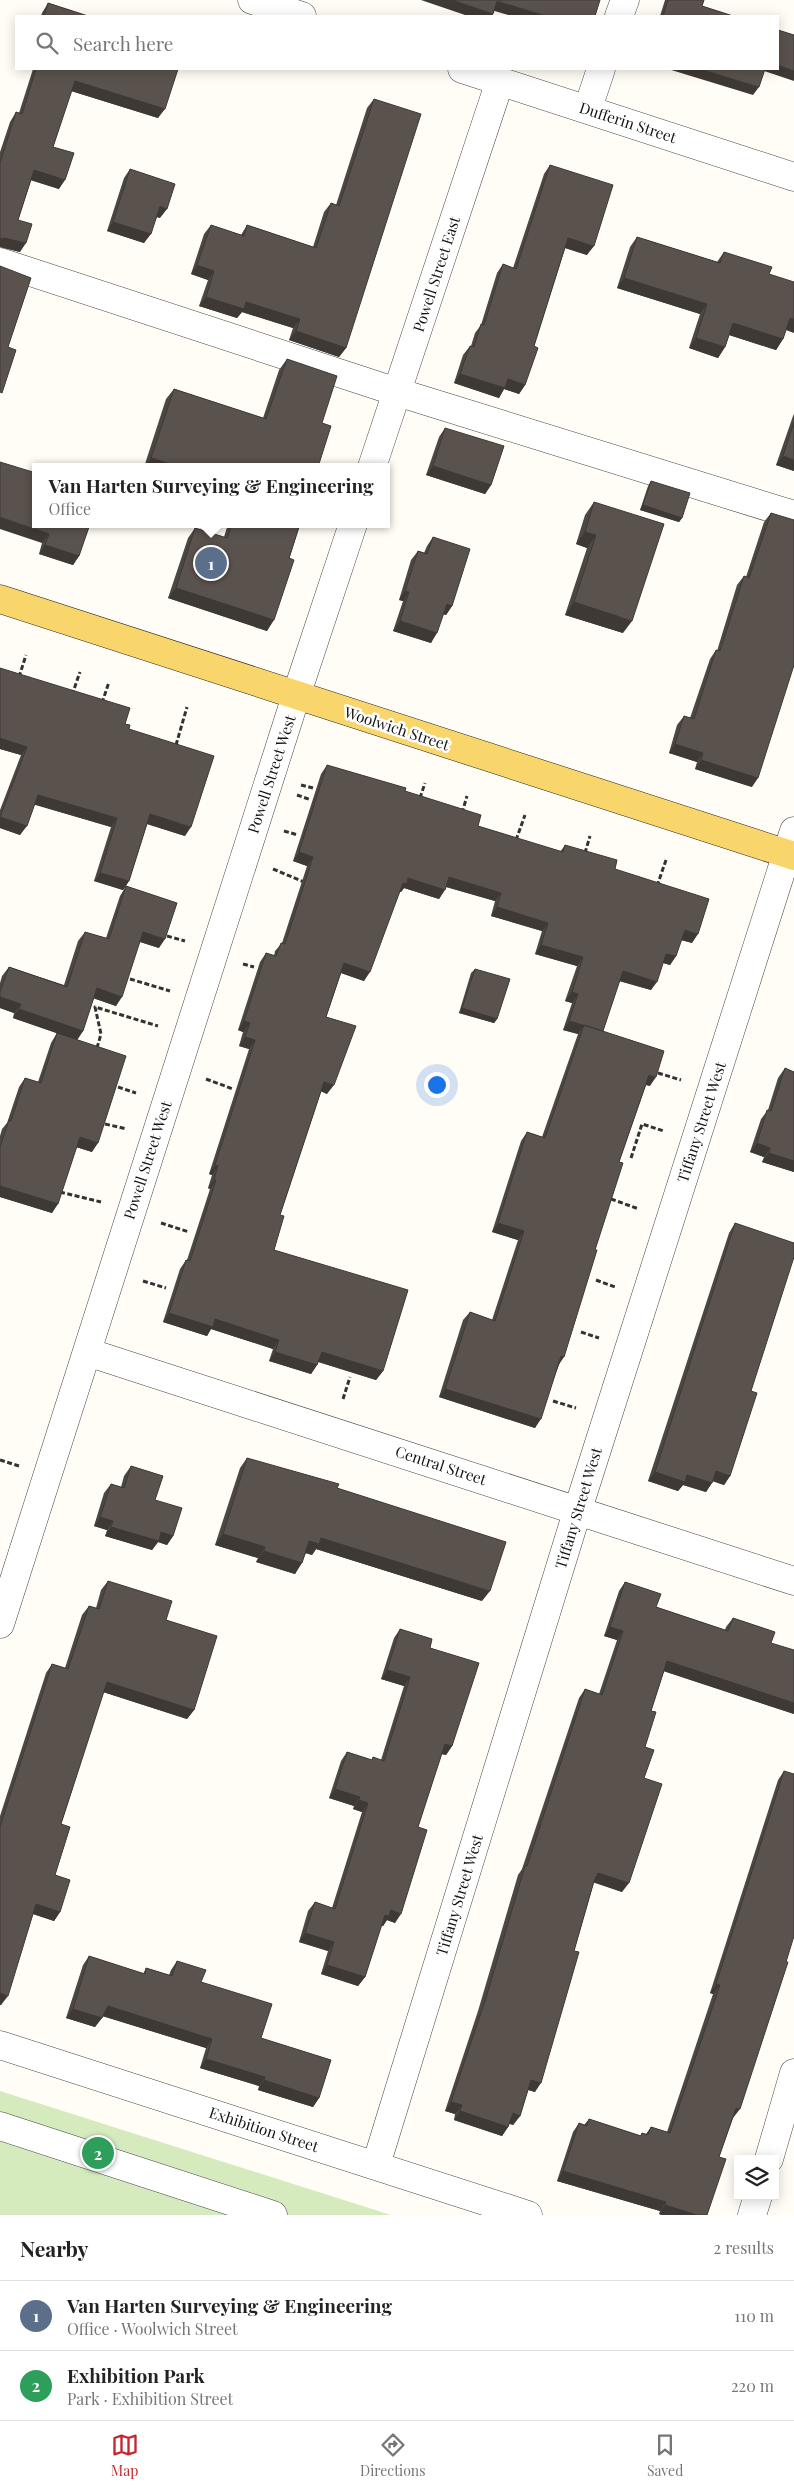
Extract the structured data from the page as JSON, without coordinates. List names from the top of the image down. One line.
{"streets":{"main road":["Woolwich Street"],"street":["Dufferin Street","Powell Street East","Powell Street West","Tiffany Street West","Central Street","Exhibition Street"]},"crossings":[["Dufferin Street","Powell Street East"],["Woolwich Street","Powell Street West"],["Woolwich Street","Tiffany Street West"],["Powell Street West","Central Street"],["Tiffany Street West","Central Street"],["Tiffany Street West","Exhibition Street"]],"page":{"search":"Search here","popup":["Van Harten Surveying & Engineering","Office"],"pins":["1","2"],"heading":["Nearby","2 results"],"list":[{"mark":"1","name":"Van Harten Surveying & Engineering","note":"Office · Woolwich Street","value":"110 m"},{"mark":"2","name":"Exhibition Park","note":"Park · Exhibition Street","value":"220 m"}],"nav":["Map","Directions","Saved"]}}
